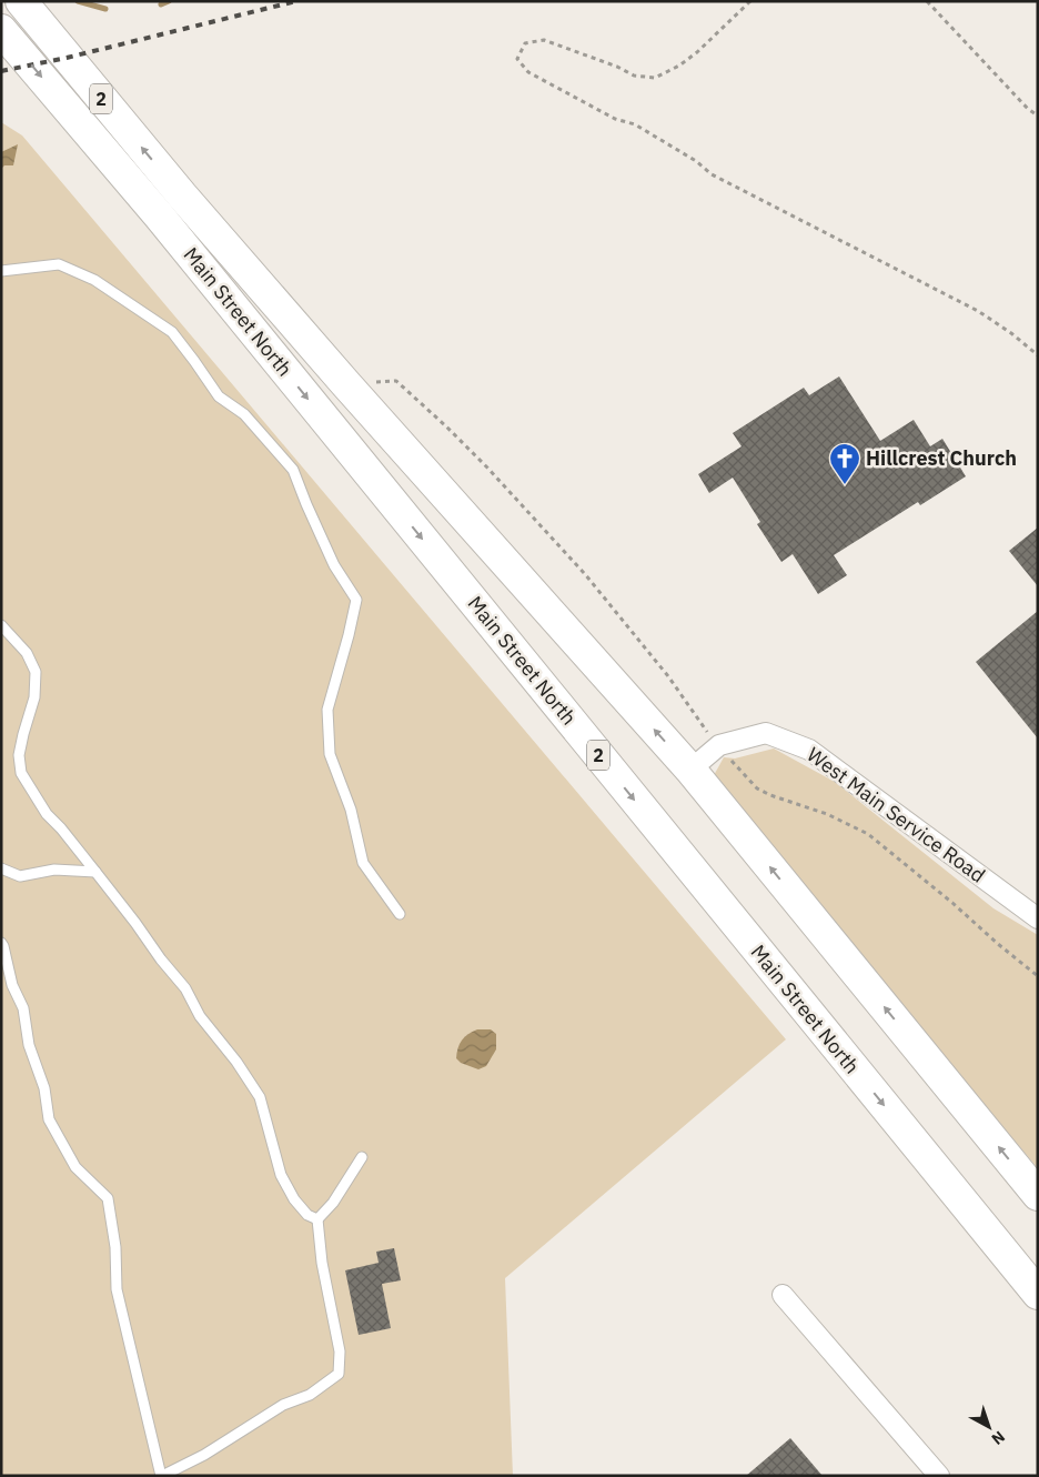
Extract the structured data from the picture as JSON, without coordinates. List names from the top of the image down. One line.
{"streets":{"main road":["2","Main Street North"],"street":["West Main Service Road"]},"crossings":[["Main Street North","West Main Service Road"]],"places":{"church":["Hillcrest Church"]},"north":"bottom right"}
